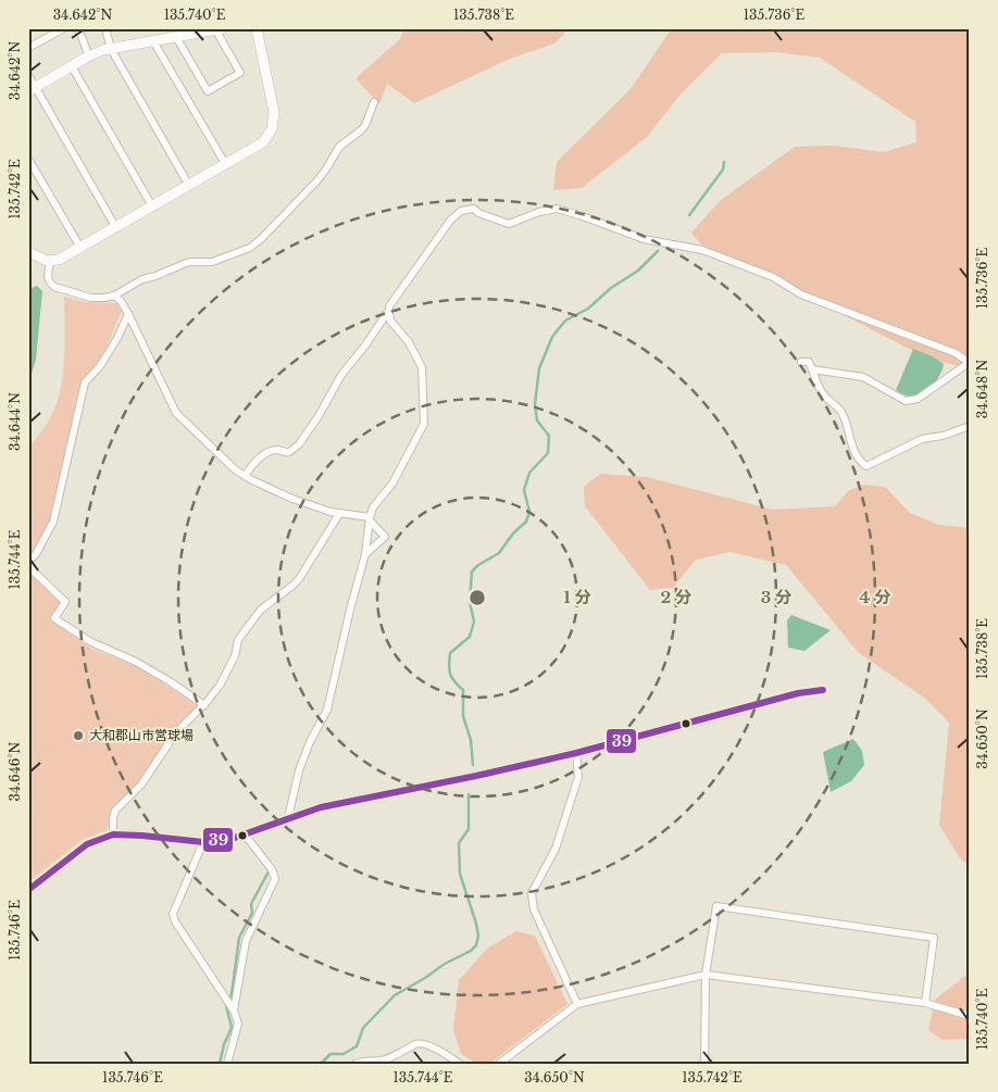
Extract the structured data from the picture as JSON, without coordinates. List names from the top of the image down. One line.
{"places":["大和郡山市営球場"],"lines":["transit line 39"],"coordinates":["34.642°N","135.740°E","135.738°E","135.736°E","135.742°E","34.648°N","34.644°N","135.744°E","34.650°N","34.646°N","135.746°E"],"rings":["1 分","2 分","3 分","4 分"]}
